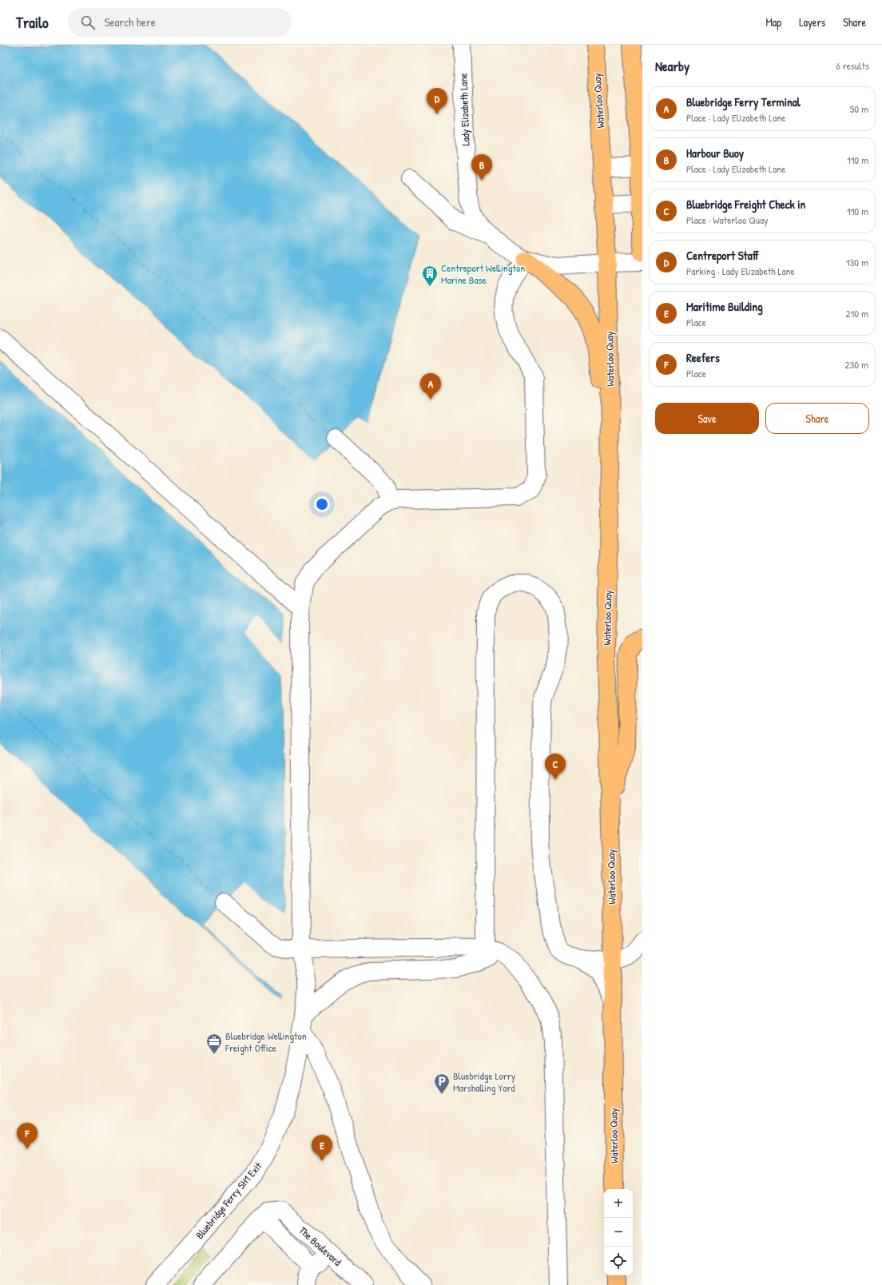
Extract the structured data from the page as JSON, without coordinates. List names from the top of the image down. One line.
{"streets":{"main road":["Waterloo Quay"],"street":["Lady Elizabeth Lane","Bluebridge Ferry SH1 Exit","The Boulevard"]},"crossings":[["Waterloo Quay","Lady Elizabeth Lane"]],"places":{"building":["Centreport Wellington Marine Base"],"office":["Bluebridge Wellington Freight Office"],"parking":["Bluebridge Lorry Marshalling Yard"]},"page":{"header":"Trailo","search":"Search here","nav":["Map","Layers","Share"],"heading":["Nearby","6 results"],"list":[{"mark":"A","name":"Bluebridge Ferry Terminal","note":"Place · Lady Elizabeth Lane","value":"50 m"},{"mark":"B","name":"Harbour Buoy","note":"Place · Lady Elizabeth Lane","value":"110 m"},{"mark":"C","name":"Bluebridge Freight Check in","note":"Place · Waterloo Quay","value":"110 m"},{"mark":"D","name":"Centreport Staff","note":"Parking · Lady Elizabeth Lane","value":"130 m"},{"mark":"E","name":"Maritime Building","note":"Place","value":"210 m"},{"mark":"F","name":"Reefers","note":"Place","value":"230 m"}],"pins":["D","B","A","C","F","E"],"buttons":["Save","Share"],"map_buttons":["+","−"]}}
